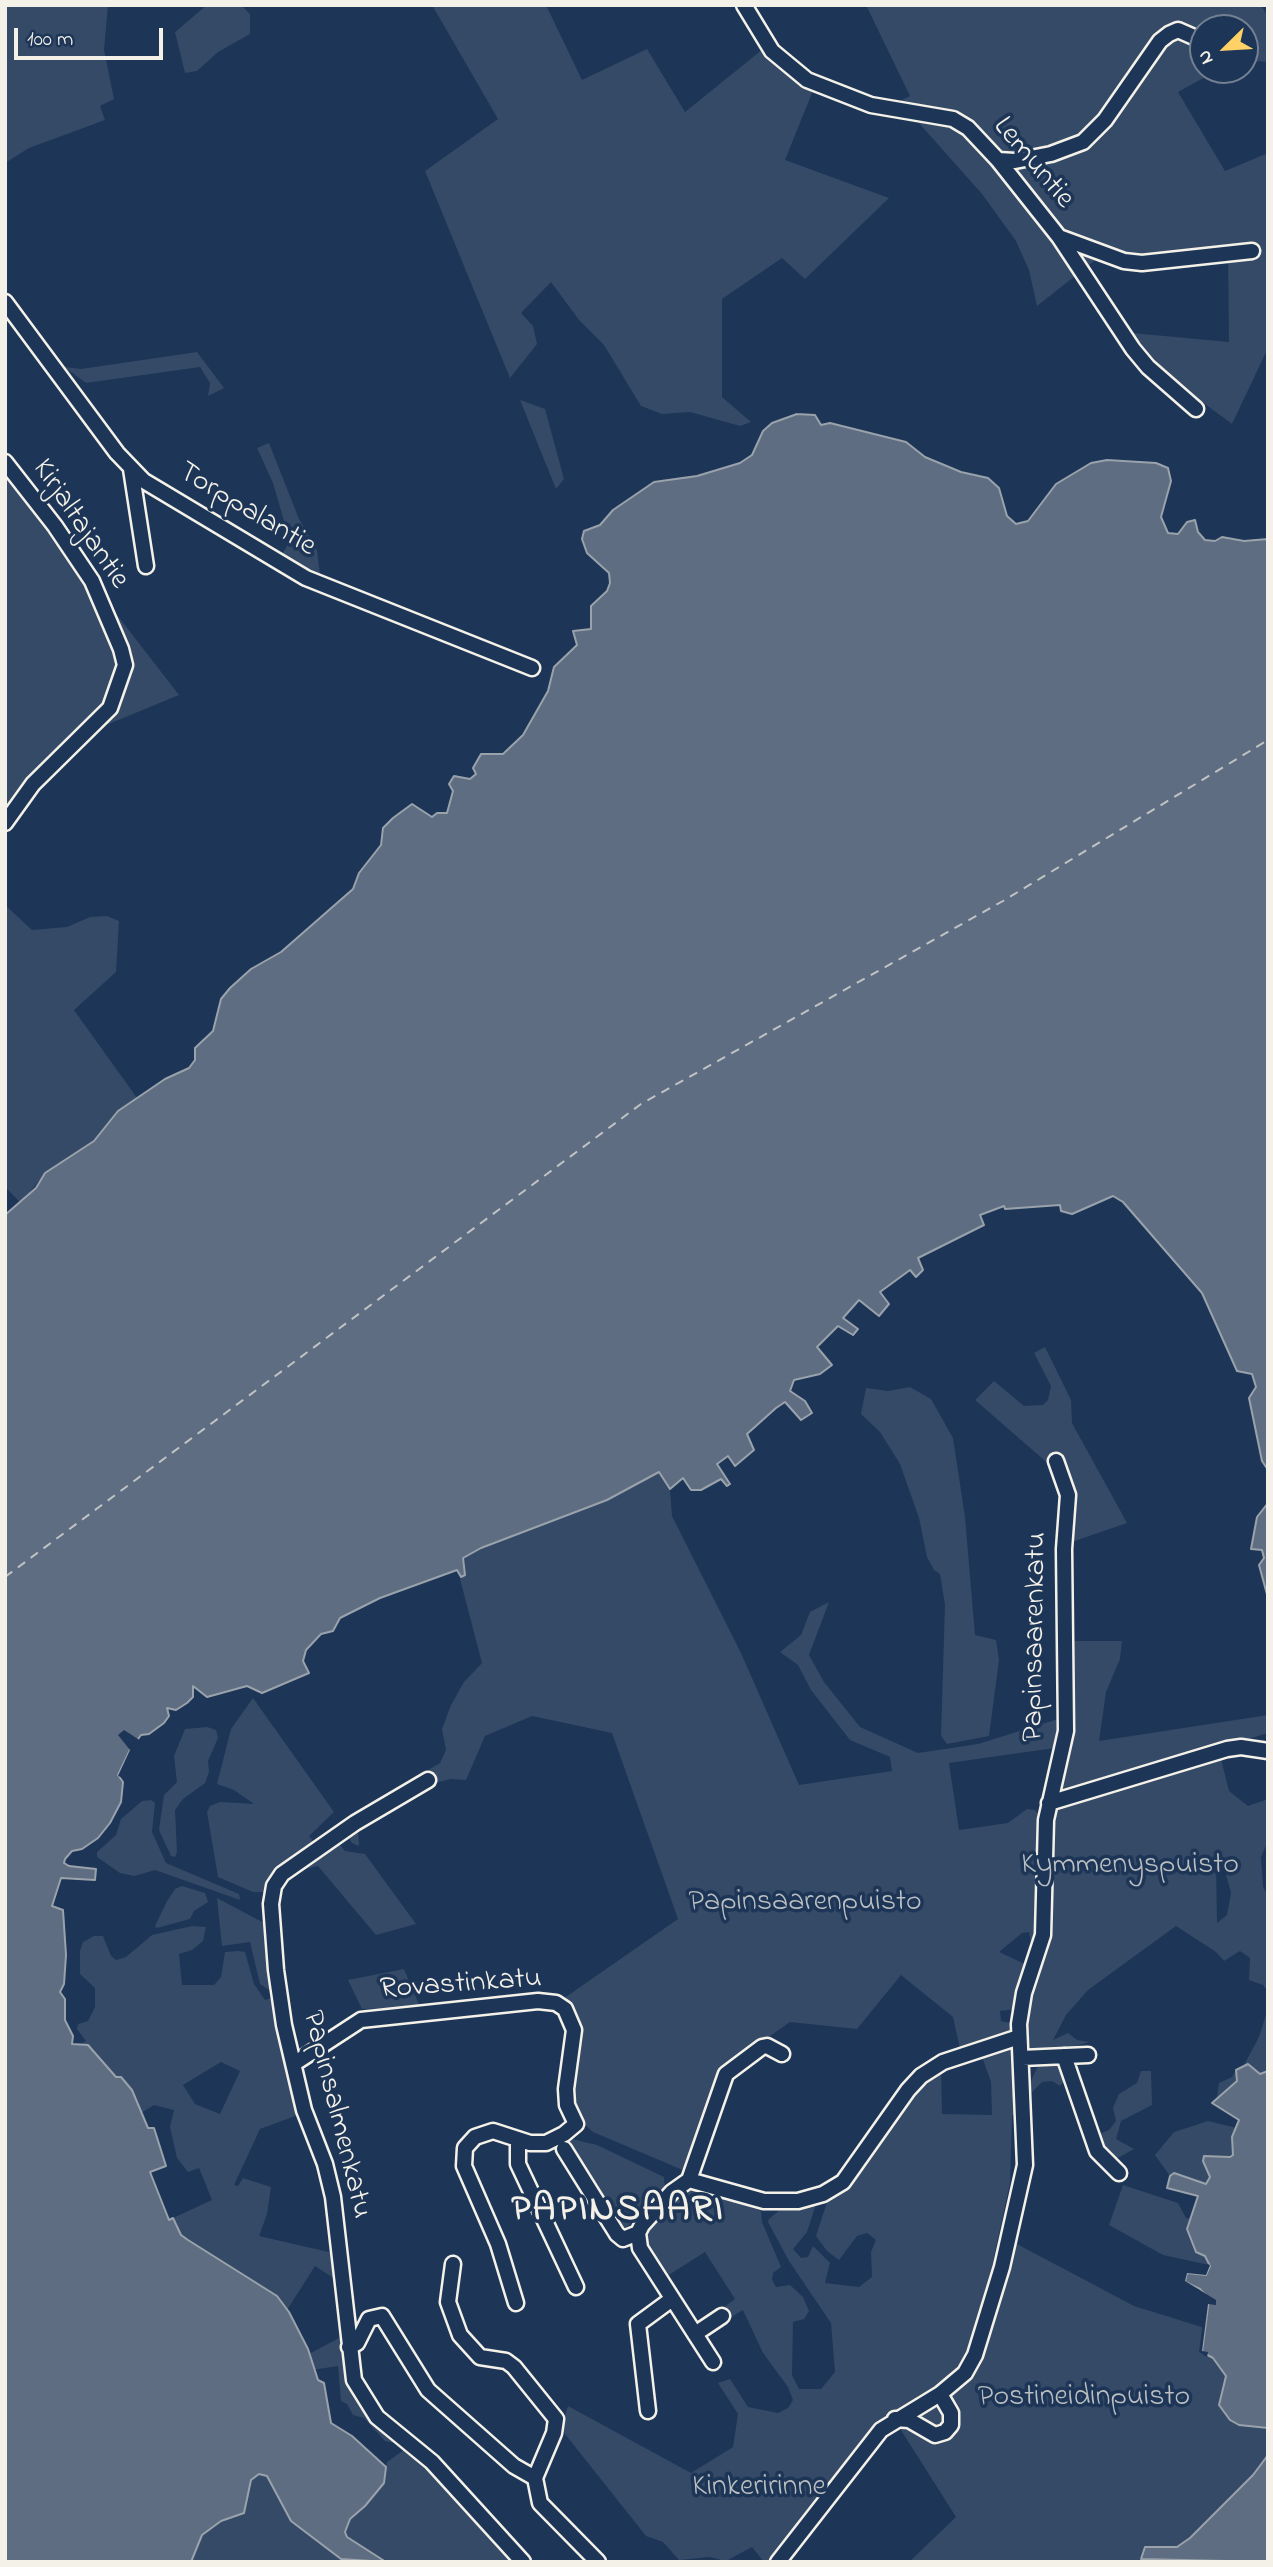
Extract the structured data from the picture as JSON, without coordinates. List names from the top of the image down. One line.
{"streets":{"street":["Lemuntie","Torppalantie","Kirjaltajantie","Papinsaarenkatu","Rovastinkatu","Papinsalmenkatu"]},"crossings":[["Rovastinkatu","Papinsalmenkatu"]],"districts":["PAPINSAARI"],"parks":["Kymmenyspuisto","Papinsaarenpuisto","Postineidinpuisto","Kinkeririnne"],"scale_bar":"100 m","north":"bottom left"}
